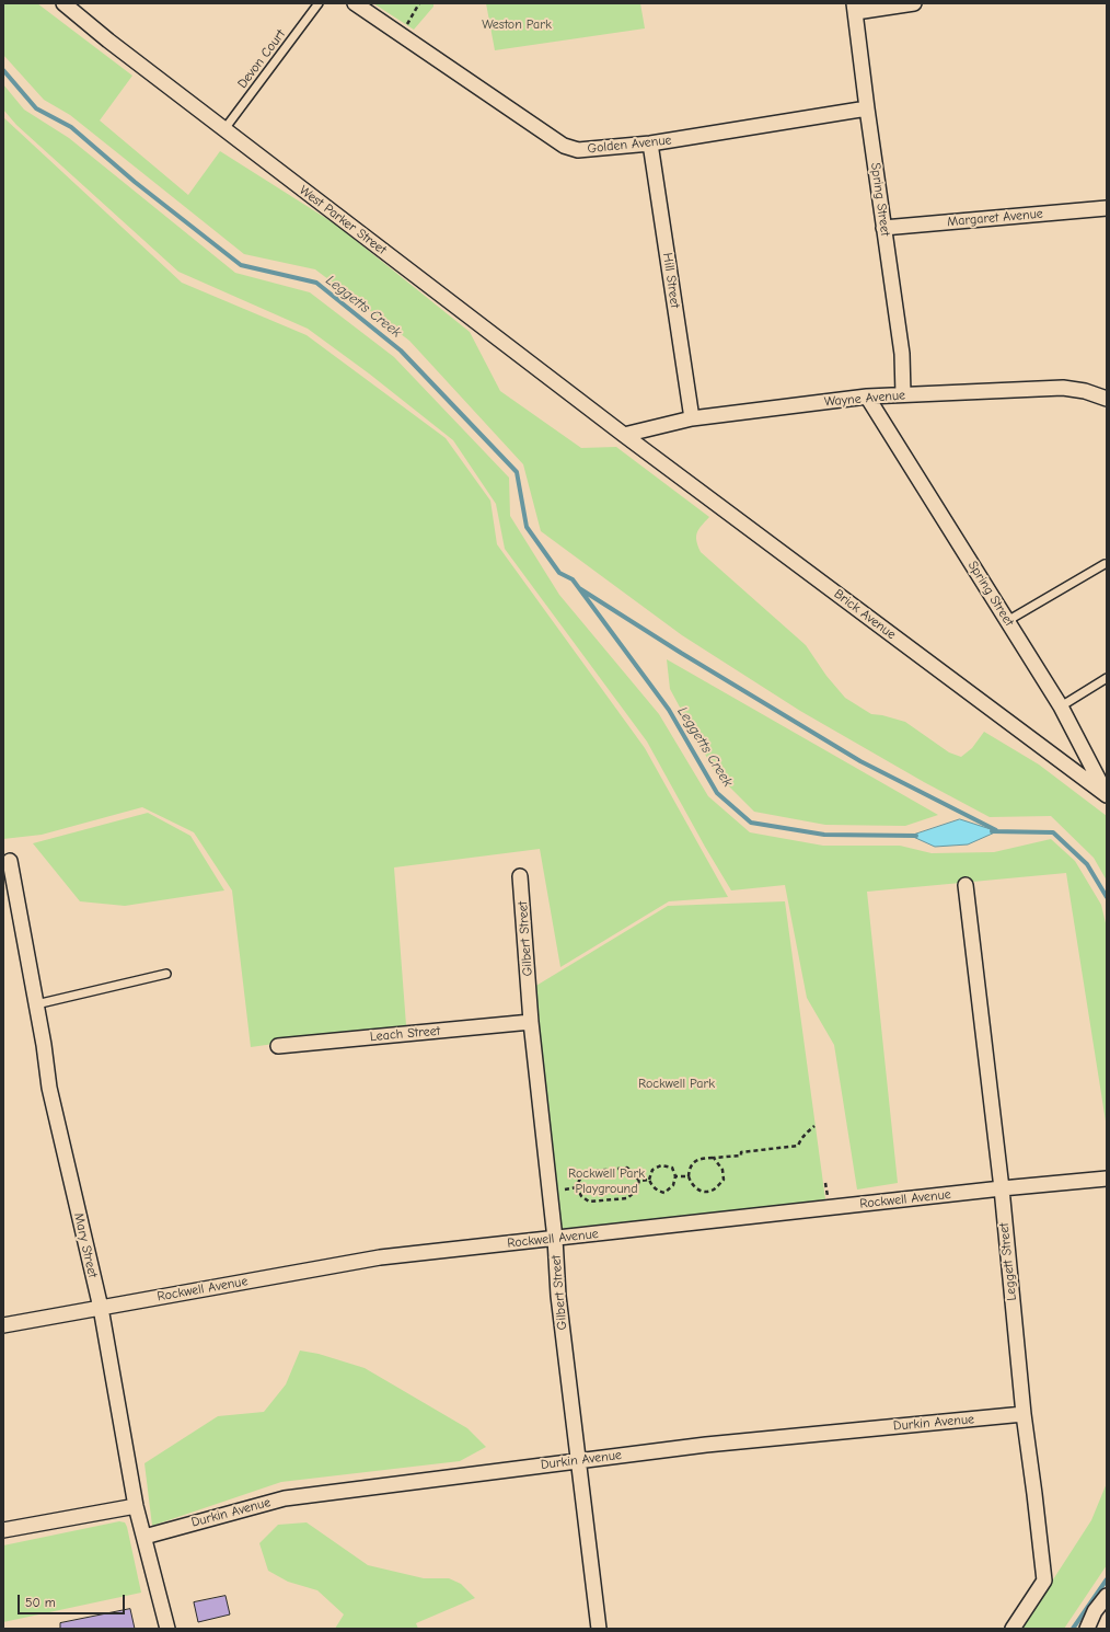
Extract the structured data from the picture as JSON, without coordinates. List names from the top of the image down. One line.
{"streets":{"street":["Golden Avenue","Spring Street","Margaret Avenue","West Parker Street","Hill Street","Wayne Avenue","Brick Avenue","Gilbert Street","Leach Street","Rockwell Avenue","Mary Street","Leggett Street","Durkin Avenue"],"lane":["Devon Court"]},"crossings":[["Devon Court","West Parker Street"],["Golden Avenue","Spring Street"],["Golden Avenue","Hill Street"],["Spring Street","Margaret Avenue"],["Spring Street","Wayne Avenue"],["Spring Street","Brick Avenue"],["West Parker Street","Wayne Avenue"],["West Parker Street","Brick Avenue"],["Hill Street","Wayne Avenue"],["Wayne Avenue","Brick Avenue"],["Gilbert Street","Leach Street"],["Gilbert Street","Rockwell Avenue"],["Gilbert Street","Durkin Avenue"],["Rockwell Avenue","Mary Street"],["Rockwell Avenue","Leggett Street"],["Mary Street","Durkin Avenue"],["Leggett Street","Durkin Avenue"]],"water":["Leggetts Creek"],"parks":["Weston Park","Rockwell Park","Rockwell Park Playground"],"scale_bar":"50 m"}
